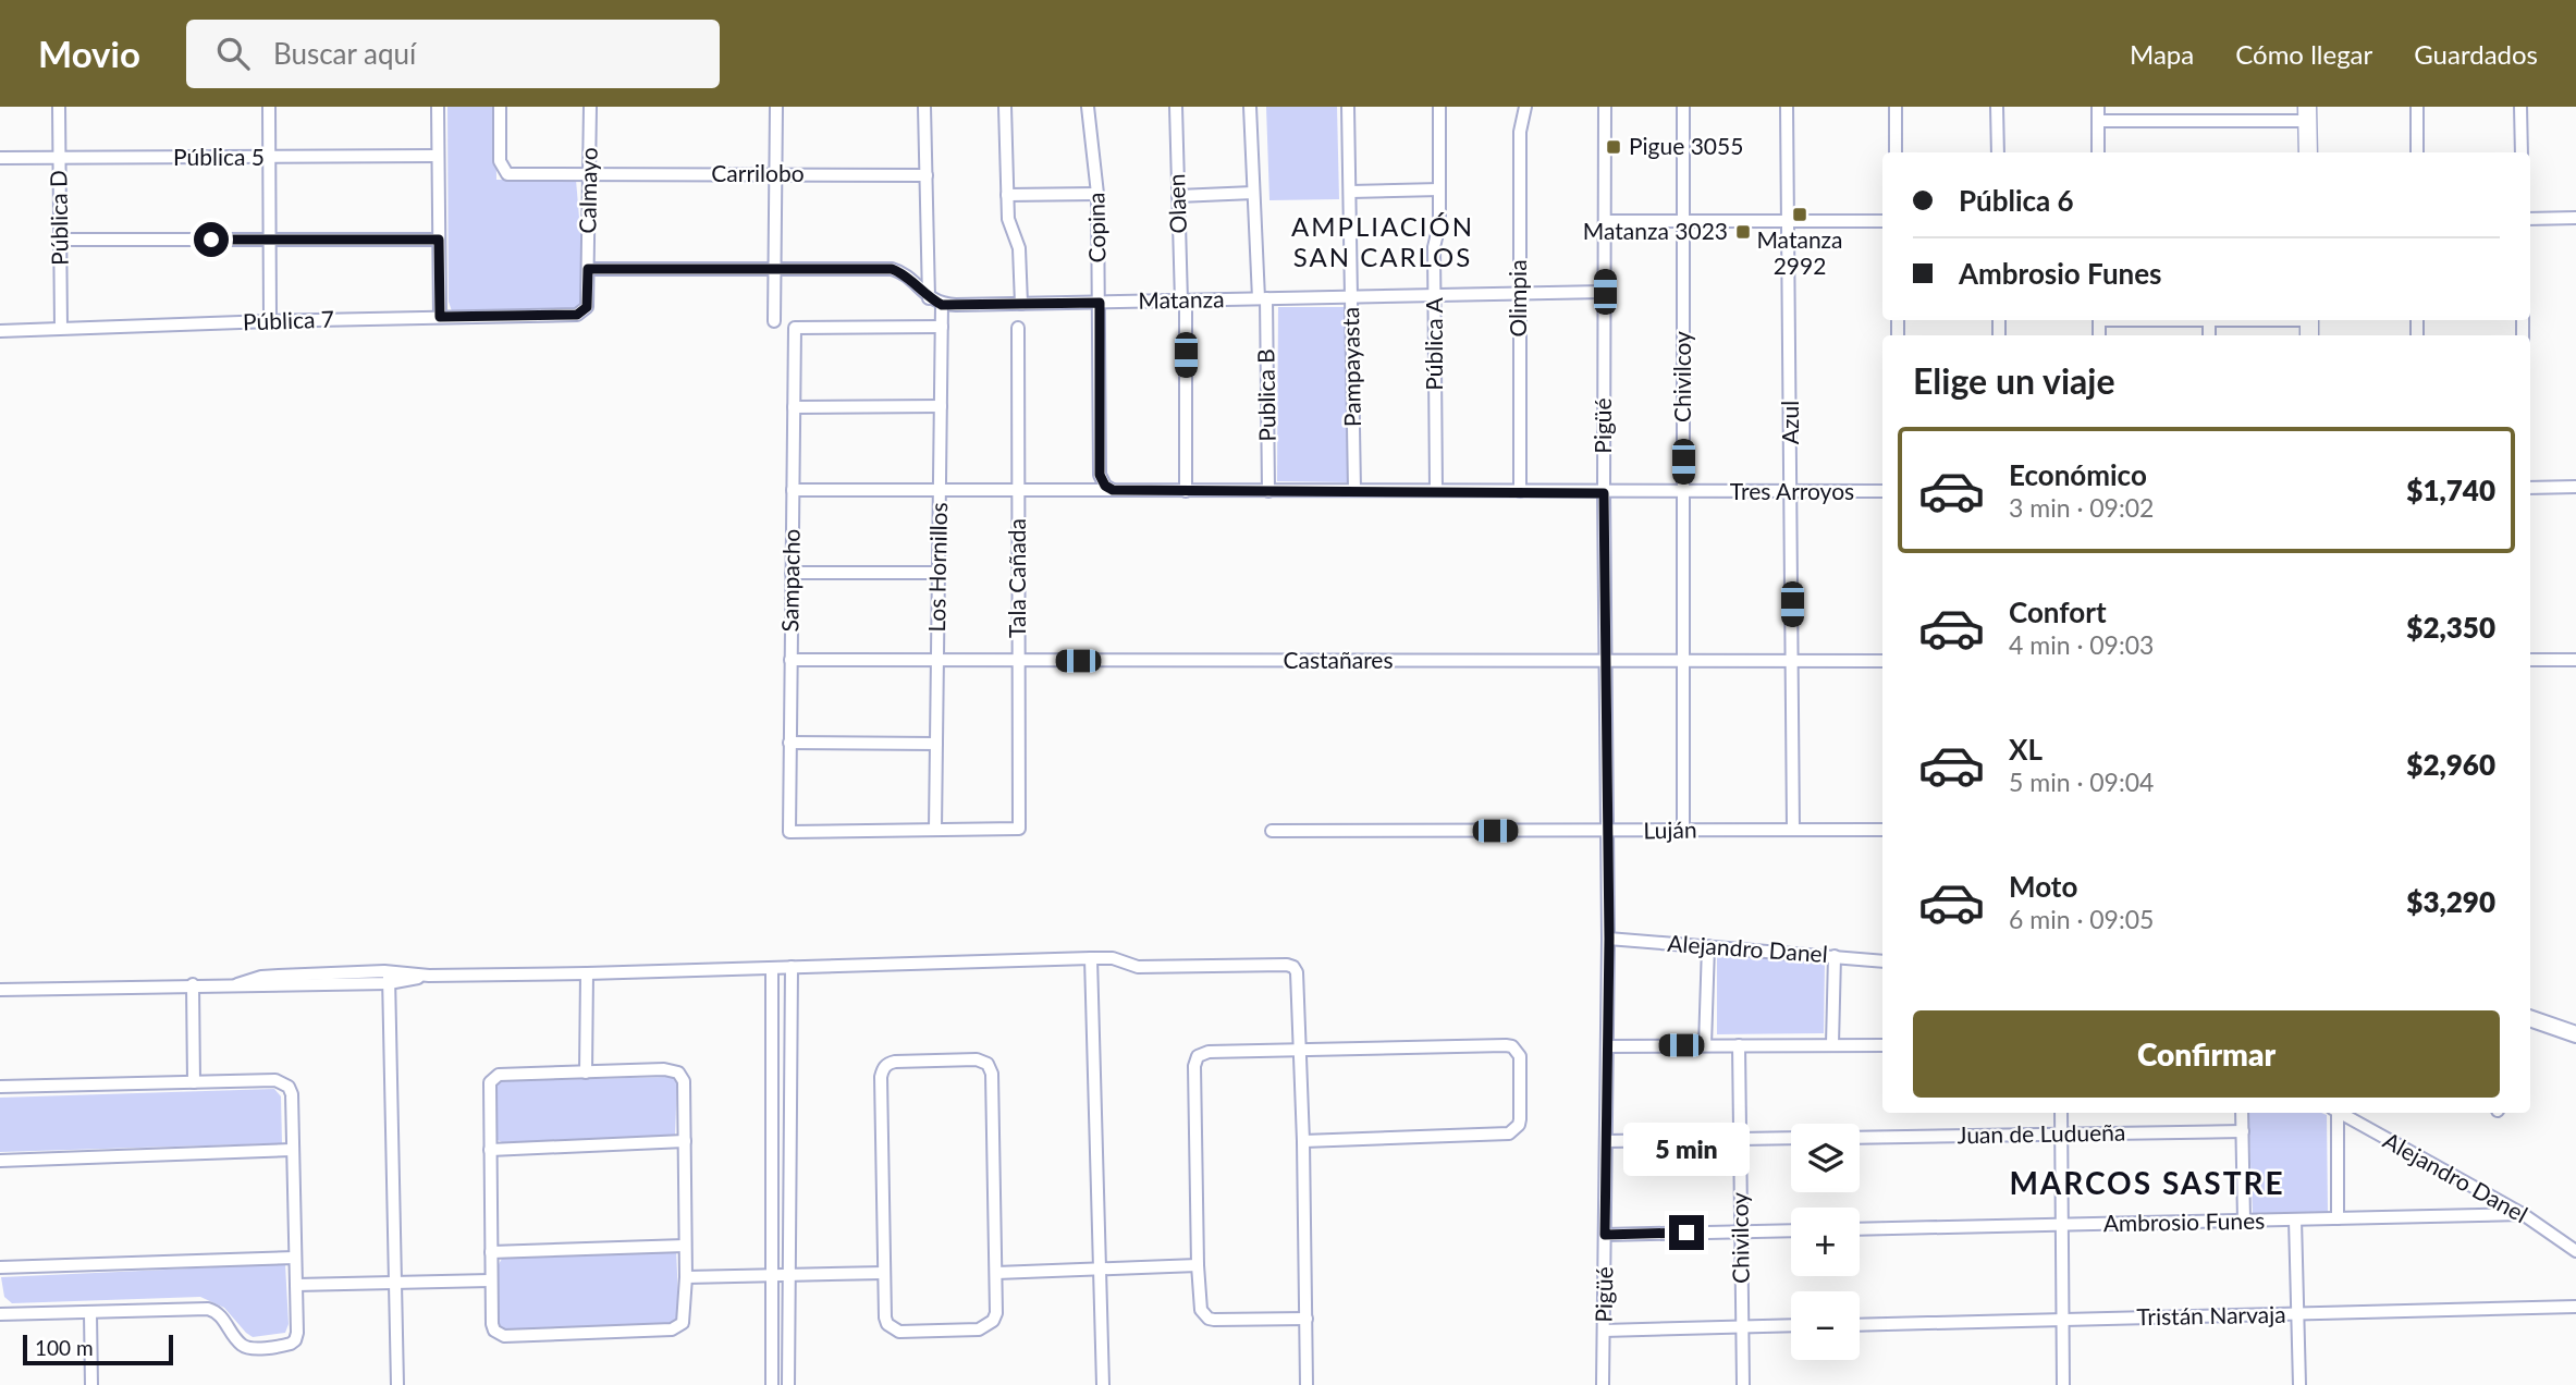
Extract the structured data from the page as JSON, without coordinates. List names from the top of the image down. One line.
{"streets":{"street":["Pública 5","Carrilobo","Calmayo","Olaen","Pública D","Copina","Olimpia","Matanza","Pública 7","Pública A","Pampayasta","Chivilcoy","Publica B","Azul","Pigüé","Tres Arroyos","Los Hornillos","Tala Cañada","Sampacho","Castañares","Luján","Alejandro Danel","Juan de Ludueña","Ambrosio Funes","Tristán Narvaja"]},"crossings":[["Pública 5","Pública D"],["Carrilobo","Calmayo"],["Calmayo","Matanza"],["Calmayo","Pública 7"],["Olaen","Matanza"],["Olaen","Tres Arroyos"],["Pública D","Pública 7"],["Copina","Matanza"],["Copina","Tres Arroyos"],["Olimpia","Matanza"],["Olimpia","Tres Arroyos"],["Matanza","Pública A"],["Matanza","Pampayasta"],["Matanza","Publica B"],["Matanza","Pigüé"],["Matanza","Los Hornillos"],["Pública A","Tres Arroyos"],["Pampayasta","Tres Arroyos"],["Chivilcoy","Tres Arroyos"],["Chivilcoy","Castañares"],["Chivilcoy","Luján"],["Publica B","Tres Arroyos"],["Azul","Tres Arroyos"],["Azul","Castañares"],["Azul","Luján"],["Pigüé","Tres Arroyos"],["Pigüé","Castañares"],["Pigüé","Luján"],["Pigüé","Alejandro Danel"],["Tres Arroyos","Los Hornillos"],["Tres Arroyos","Tala Cañada"],["Tres Arroyos","Sampacho"],["Los Hornillos","Tala Cañada"],["Los Hornillos","Sampacho"],["Los Hornillos","Castañares"],["Tala Cañada","Sampacho"],["Tala Cañada","Castañares"],["Sampacho","Castañares"],["Alejandro Danel","Ambrosio Funes"]],"districts":["AMPLIACIÓN SAN CARLOS","MARCOS SASTRE"],"places":{"transit":["Pigue 3055","Matanza 2992","Matanza 3023"]},"scale_bar":"100 m","page":{"header":"Movio","search":"Buscar aquí","nav":["Mapa","Cómo llegar","Guardados"],"banner":["Pública 6","Ambrosio Funes"],"heading":"Elige un viaje","list":[{"name":"Económico","note":"3 min · 09:02","value":"$1,740"},{"name":"Confort","note":"4 min · 09:03","value":"$2,350"},{"name":"XL","note":"5 min · 09:04","value":"$2,960"},{"name":"Moto","note":"6 min · 09:05","value":"$3,290"}],"buttons":"Confirmar","bubble":"5 min","map_buttons":["+","−"],"scale":"100 m"}}
